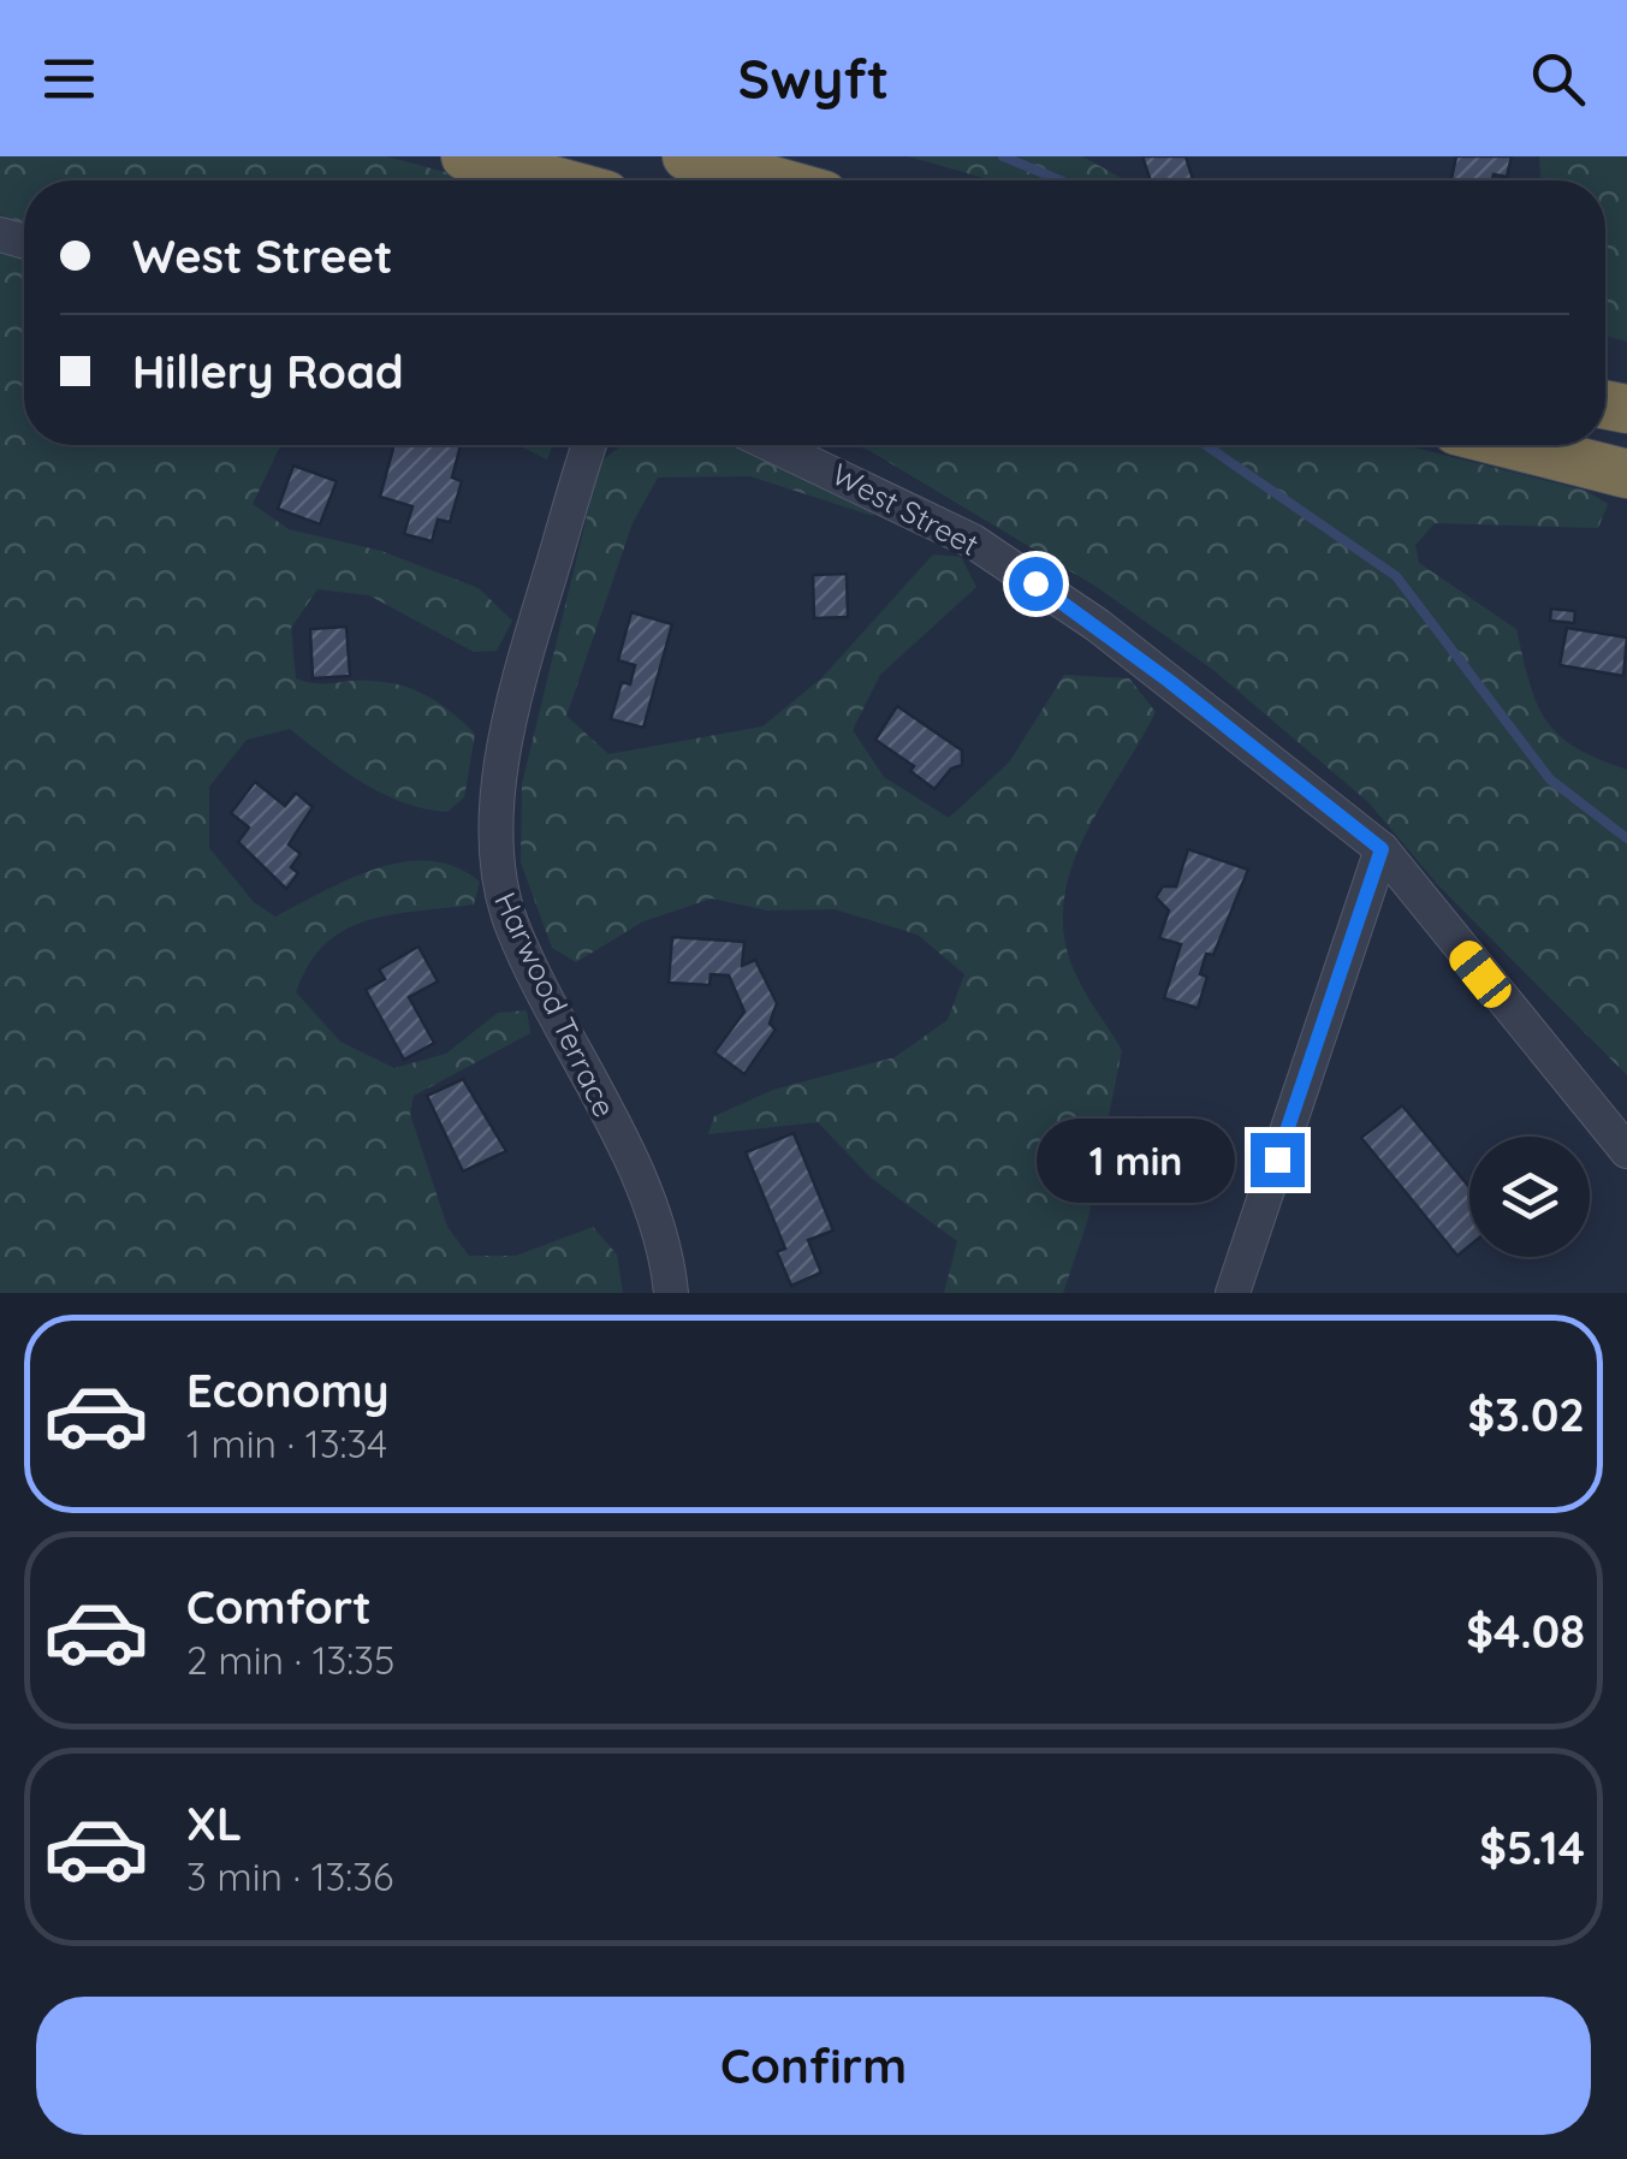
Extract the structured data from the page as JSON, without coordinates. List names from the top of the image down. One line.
{"streets":{"street":["West Street","Harwood Terrace"]},"page":{"header":"Swyft","banner":["West Street","Hillery Road"],"bubble":"1 min","list":[{"name":"Economy","note":"1 min · 13:34","value":"$3.02"},{"name":"Comfort","note":"2 min · 13:35","value":"$4.08"},{"name":"XL","note":"3 min · 13:36","value":"$5.14"}],"buttons":"Confirm"}}
